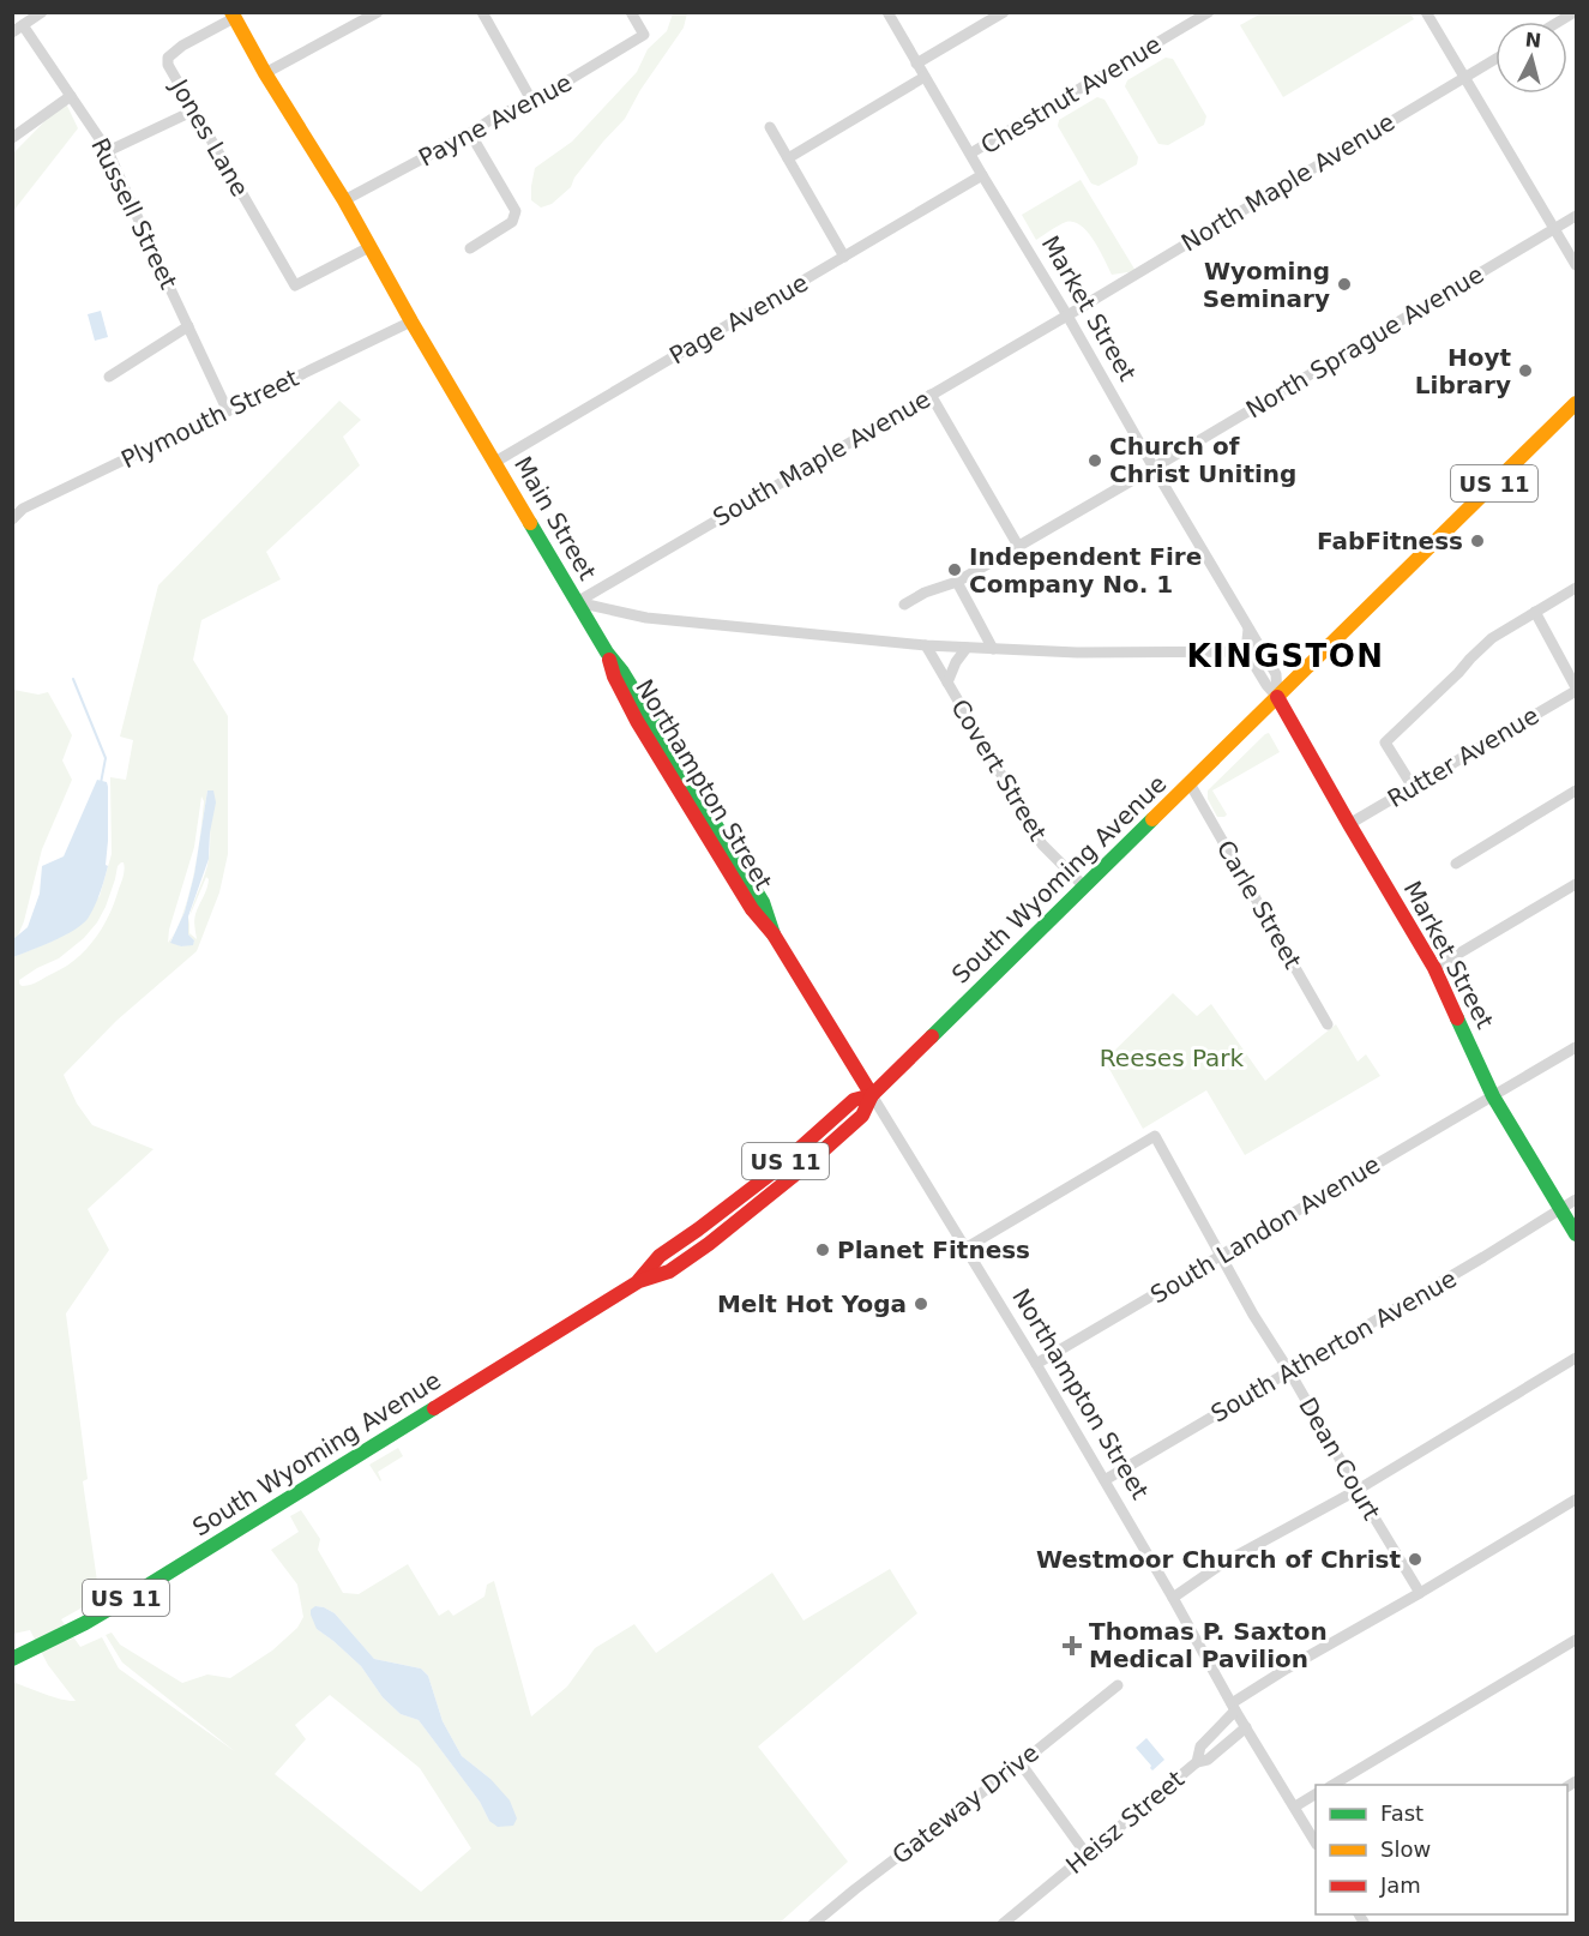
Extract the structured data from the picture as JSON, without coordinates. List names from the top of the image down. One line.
{"streets":{"main road":["Market Street","US 11","Main Street","Northampton Street","South Wyoming Avenue"],"street":["Chestnut Avenue","Payne Avenue","Jones Lane","North Maple Avenue","Russell Street","Page Avenue","North Sprague Avenue","Plymouth Street","South Maple Avenue","Rutter Avenue","Covert Street","Carle Street","South Landon Avenue","South Atherton Avenue","Dean Court","Gateway Drive","Heisz Street"]},"crossings":[["Chestnut Avenue","Market Street"],["Payne Avenue","Main Street"],["Jones Lane","Main Street"],["North Maple Avenue","Market Street"],["North Maple Avenue","South Maple Avenue"],["Russell Street","Plymouth Street"],["Market Street","Page Avenue"],["Market Street","North Sprague Avenue"],["Market Street","South Maple Avenue"],["Market Street","US 11"],["Market Street","Main Street"],["Market Street","Rutter Avenue"],["Market Street","South Wyoming Avenue"],["Market Street","South Landon Avenue"],["Market Street","South Atherton Avenue"],["Page Avenue","Main Street"],["Plymouth Street","Main Street"],["South Maple Avenue","Main Street"],["South Maple Avenue","Northampton Street"],["US 11","South Wyoming Avenue"],["Main Street","Covert Street"],["Main Street","Northampton Street"],["Covert Street","South Wyoming Avenue"],["Northampton Street","South Wyoming Avenue"],["Northampton Street","South Landon Avenue"],["Northampton Street","South Atherton Avenue"],["Northampton Street","Dean Court"],["Northampton Street","Heisz Street"],["South Wyoming Avenue","Carle Street"],["South Landon Avenue","Dean Court"],["South Atherton Avenue","Dean Court"],["Dean Court","Heisz Street"]],"districts":["KINGSTON"],"parks":["Reeses Park"],"places":{"other":["Wyoming Seminary","Hoyt Library","Church of Christ Uniting","FabFitness","Independent Fire Company No. 1","Planet Fitness","Melt Hot Yoga","Westmoor Church of Christ"],"health":["Thomas P. Saxton Medical Pavilion"]},"legend":["Fast","Slow","Jam"],"north":"top"}
